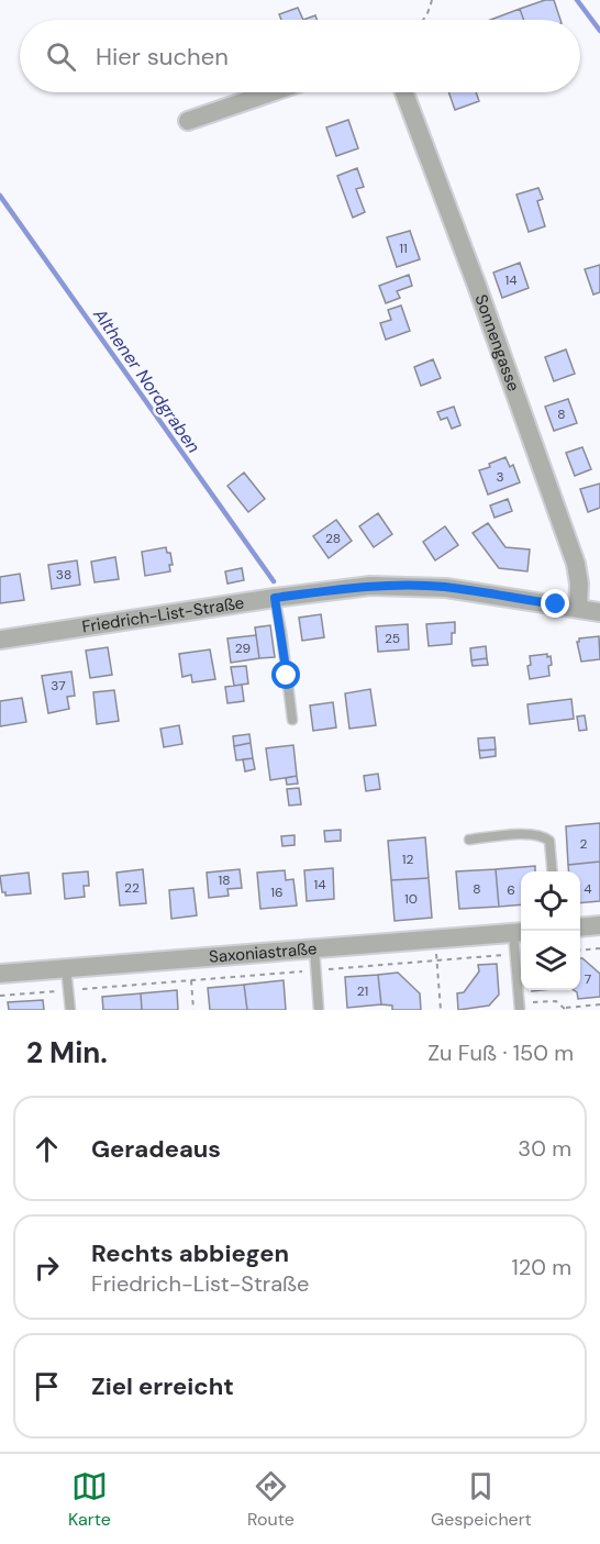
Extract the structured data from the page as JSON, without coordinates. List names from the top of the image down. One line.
{"streets":{"street":["Sonnengasse","Friedrich-List-Straße","Saxoniastraße"]},"crossings":[["Sonnengasse","Friedrich-List-Straße"]],"water":["Althener Nordgraben"],"house_numbers":["11","14","8","3","28","38","25","29","37","2","12","18","14","22","8","4","6","16","10","7","21"],"page":{"search":"Hier suchen","heading":["2 Min.","Zu Fuß · 150 m"],"list":[["Geradeaus","30 m"],["Rechts abbiegen","Friedrich-List-Straße","120 m"],"Ziel erreicht"],"nav":["Karte","Route","Gespeichert"]}}
